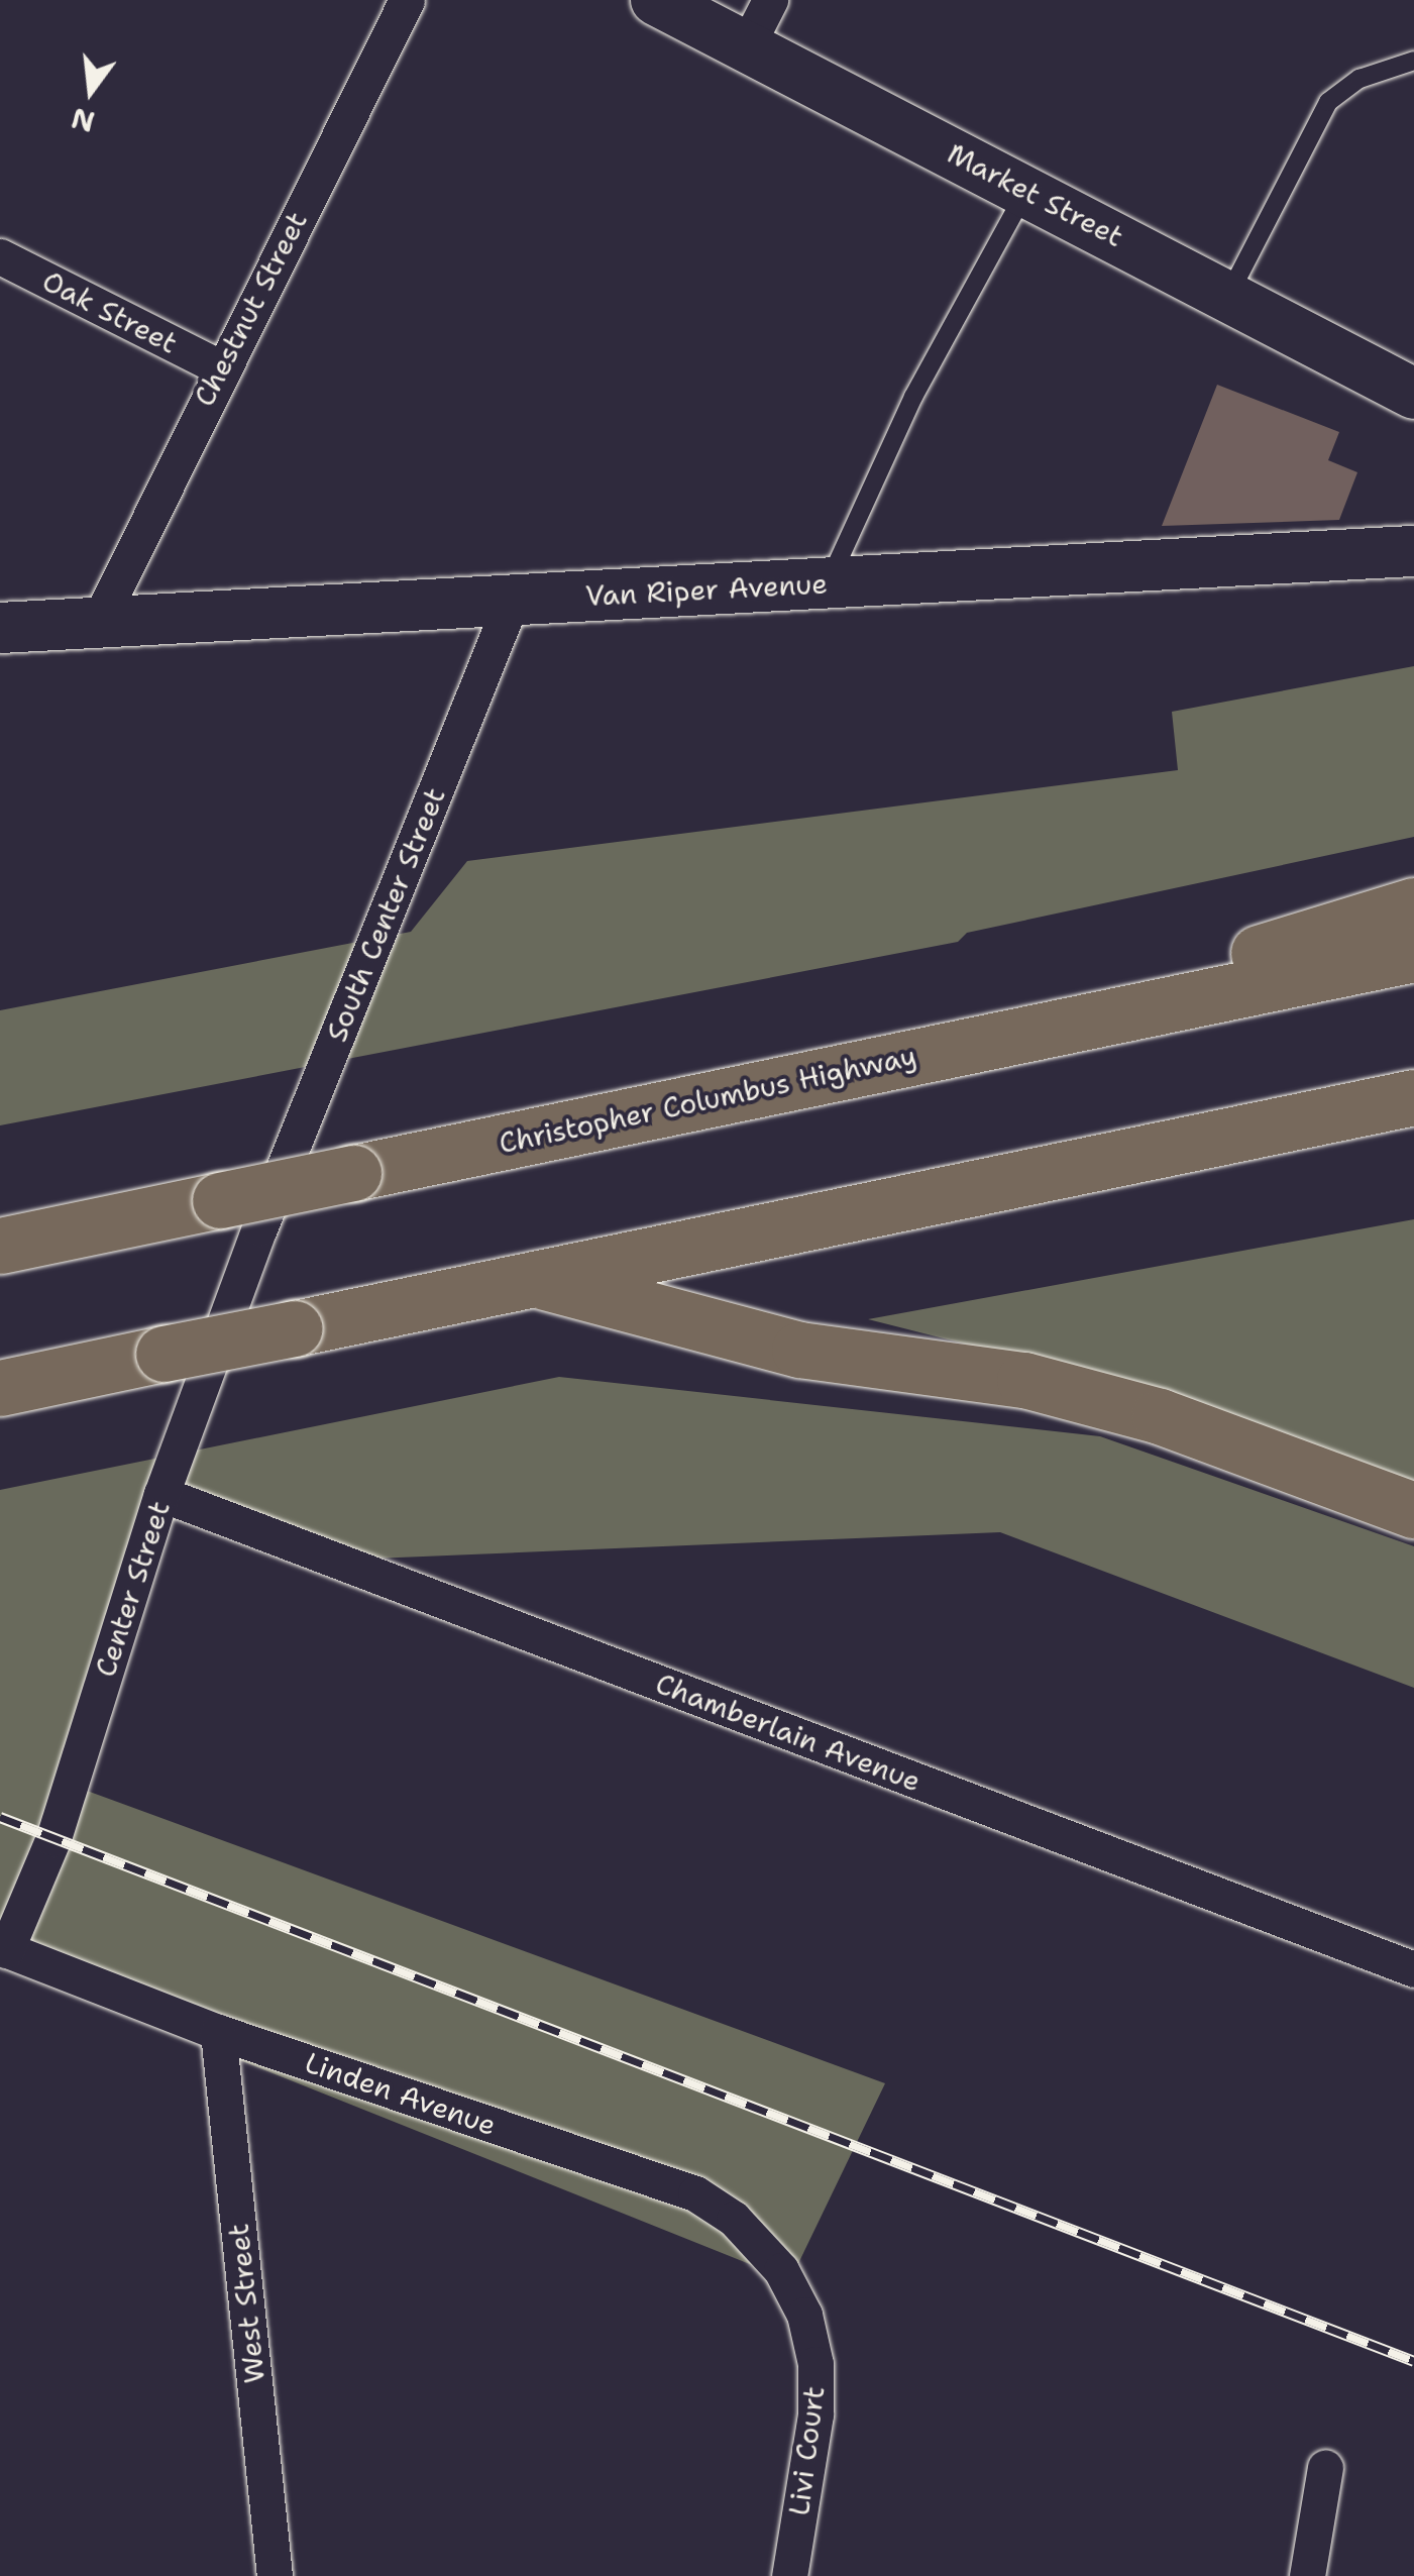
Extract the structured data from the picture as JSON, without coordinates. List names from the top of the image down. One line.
{"streets":{"highway":["Christopher Columbus Highway"],"street":["Market Street","Chestnut Street","Oak Street","Van Riper Avenue","South Center Street","Center Street","Chamberlain Avenue","Linden Avenue","West Street","Livi Court"]},"crossings":[["Chestnut Street","Oak Street"],["Chestnut Street","Van Riper Avenue"],["Van Riper Avenue","South Center Street"],["South Center Street","Christopher Columbus Highway"],["South Center Street","Center Street"],["Christopher Columbus Highway","Center Street"],["Center Street","Chamberlain Avenue"],["Center Street","Linden Avenue"],["Linden Avenue","West Street"],["Linden Avenue","Livi Court"]],"north":"bottom"}
